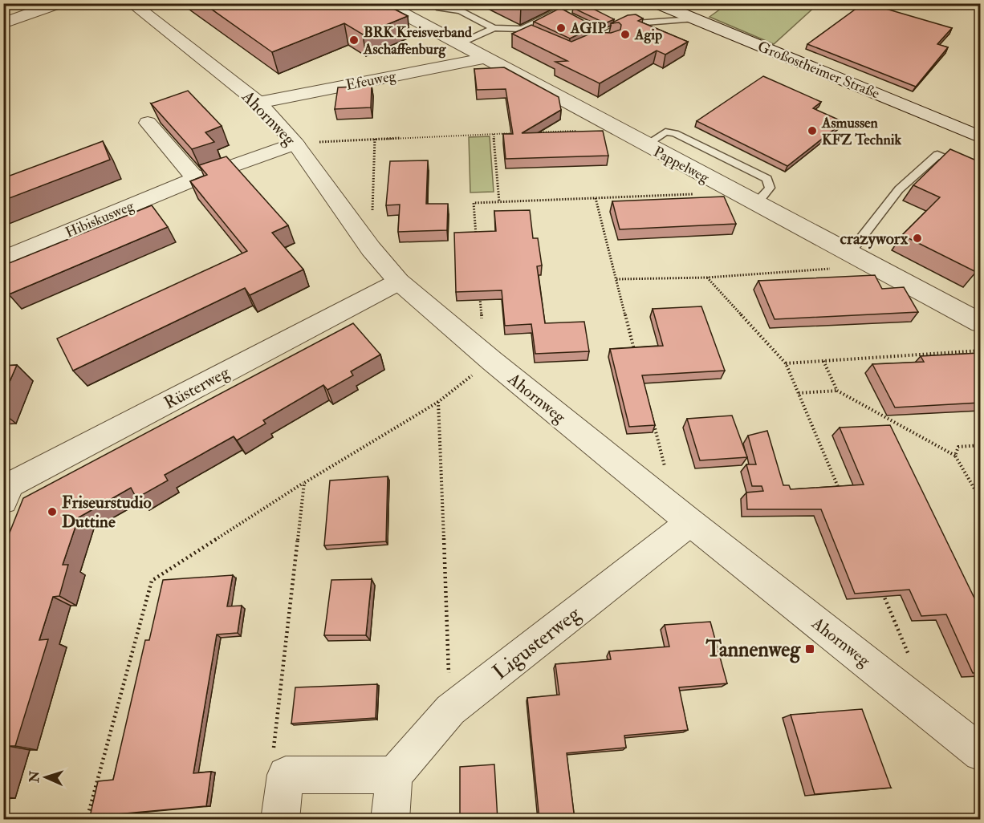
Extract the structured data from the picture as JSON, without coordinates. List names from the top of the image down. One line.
{"streets":{"street":["Großostheimer Straße","Efeuweg","Ahornweg","Pappelweg","Hibiskusweg","Rüsterweg","Ligusterweg"]},"crossings":[["Efeuweg","Ahornweg"],["Efeuweg","Pappelweg"],["Ahornweg","Hibiskusweg"],["Ahornweg","Rüsterweg"],["Ahornweg","Ligusterweg"]],"places":{"other":["AGIP","Agip","BRK Kreisverband Aschaffenburg","Asmussen KFZ Technik","crazyworx","Friseurstudio Duttine"],"transit":["Tannenweg"]},"north":"left"}
